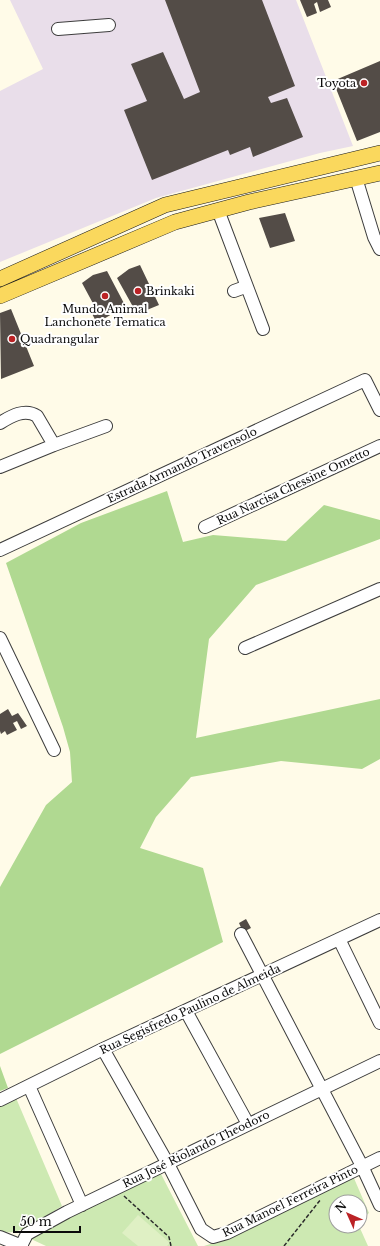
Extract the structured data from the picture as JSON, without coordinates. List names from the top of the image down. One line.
{"streets":{"street":["Estrada Armando Travensolo","Rua Narcisa Chessine Ometto","Rua Segisfredo Paulino de Almeida","Rua José Riolando Theodoro","Rua Manoel Ferreira Pinto"]},"crossings":[["Rua José Riolando Theodoro","Rua Manoel Ferreira Pinto"]],"places":["Toyota","Brinkaki","Mundo Animal Lanchonete Tematica","Quadrangular"],"scale_bar":"50 m","north":"top left"}
